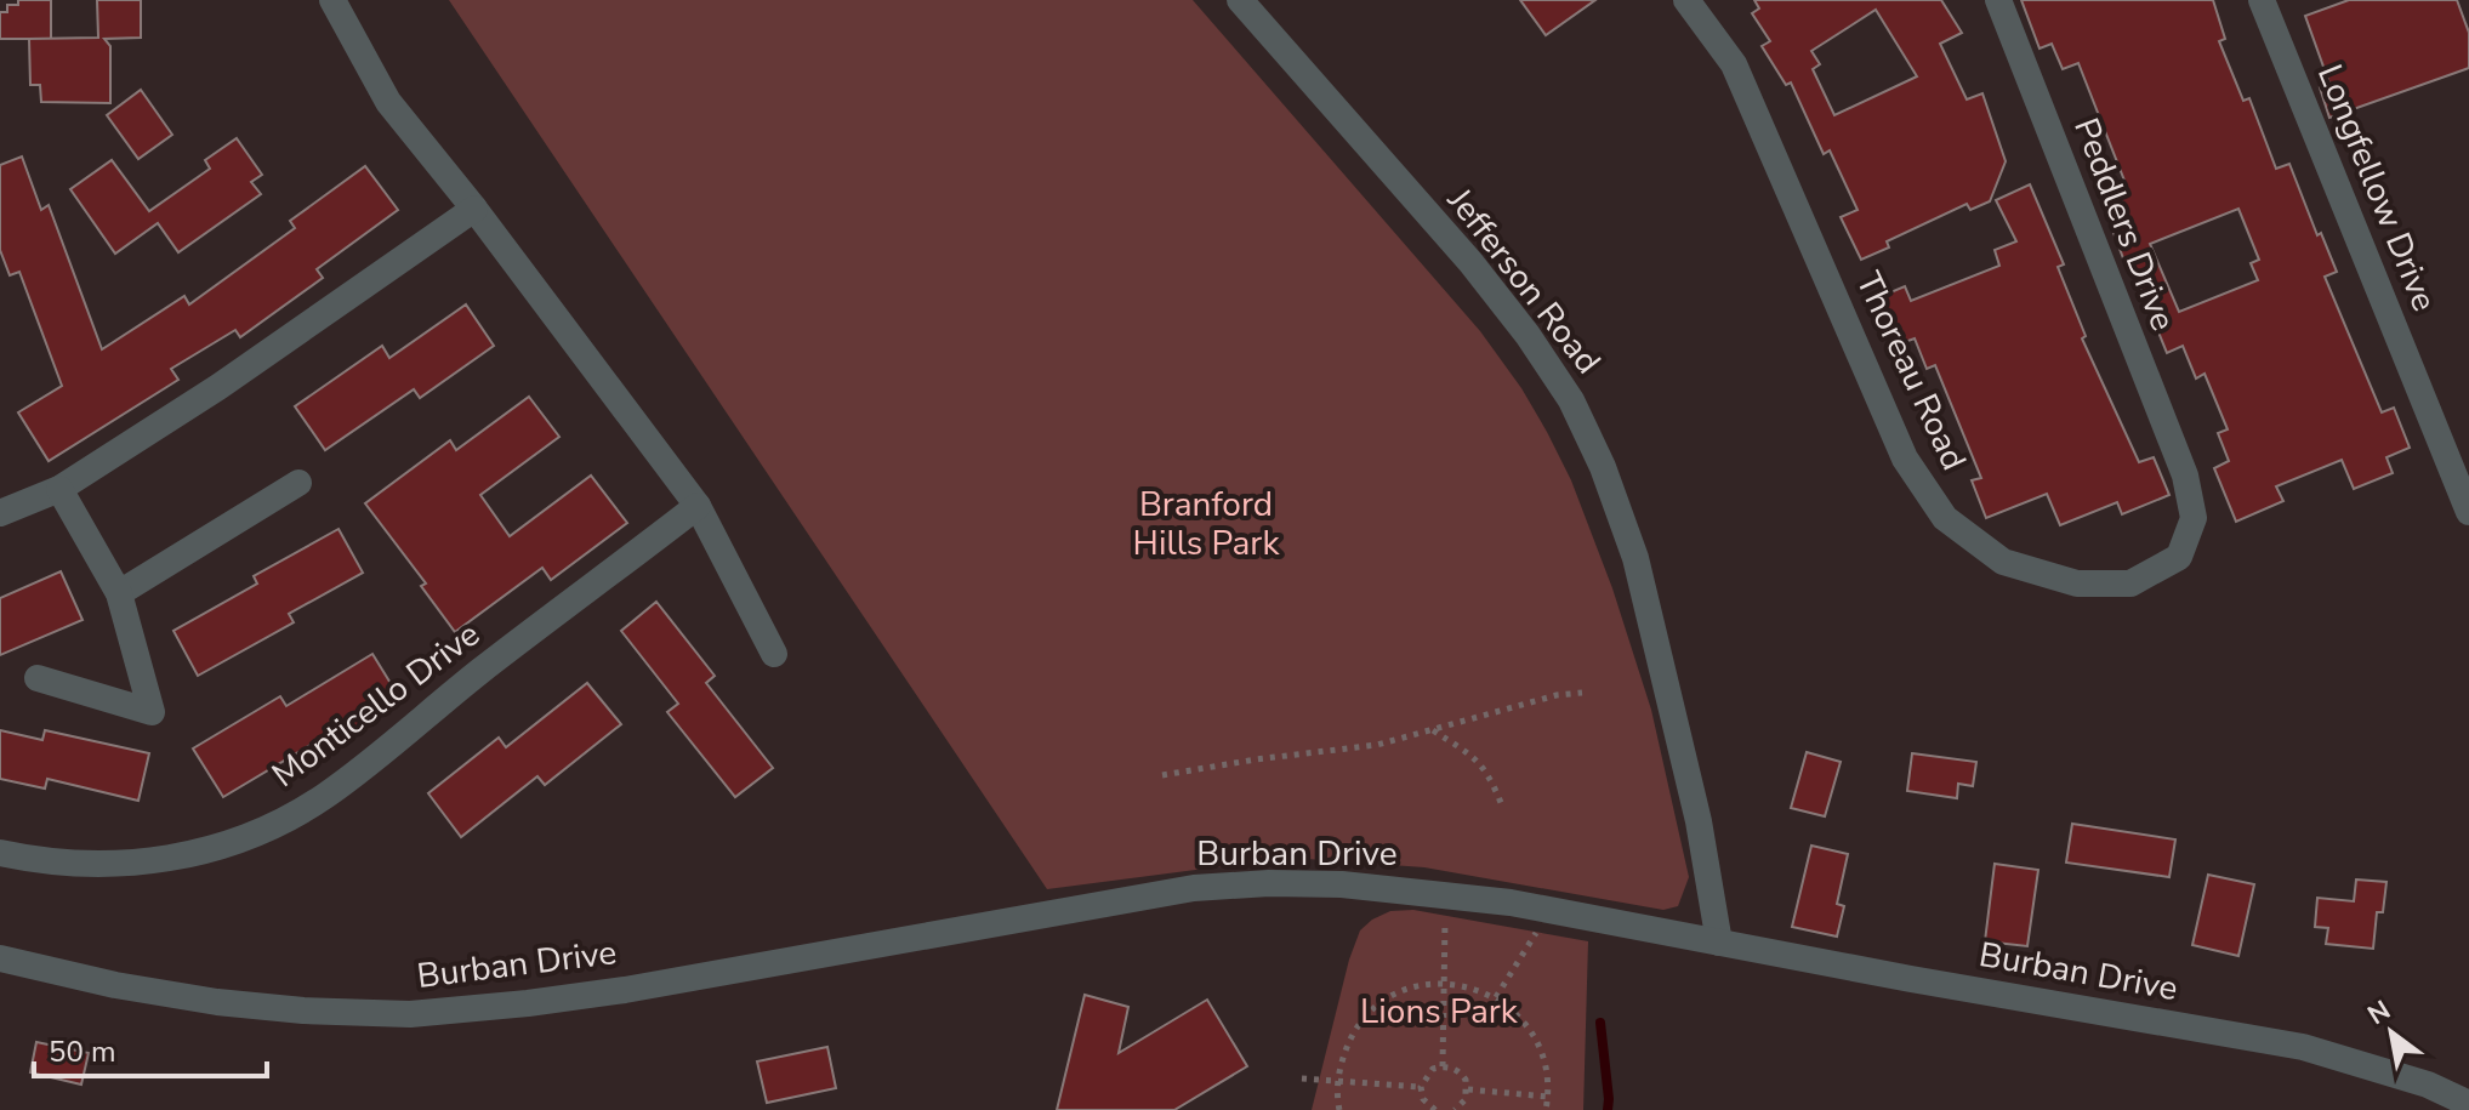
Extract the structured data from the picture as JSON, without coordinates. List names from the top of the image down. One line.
{"streets":{"street":["Longfellow Drive","Peddlers Drive","Jefferson Road","Thoreau Road","Monticello Drive","Burban Drive"]},"crossings":[["Peddlers Drive","Thoreau Road"],["Jefferson Road","Burban Drive"]],"parks":["Branford Hills Park","Lions Park"],"scale_bar":"50 m","north":"top left"}
